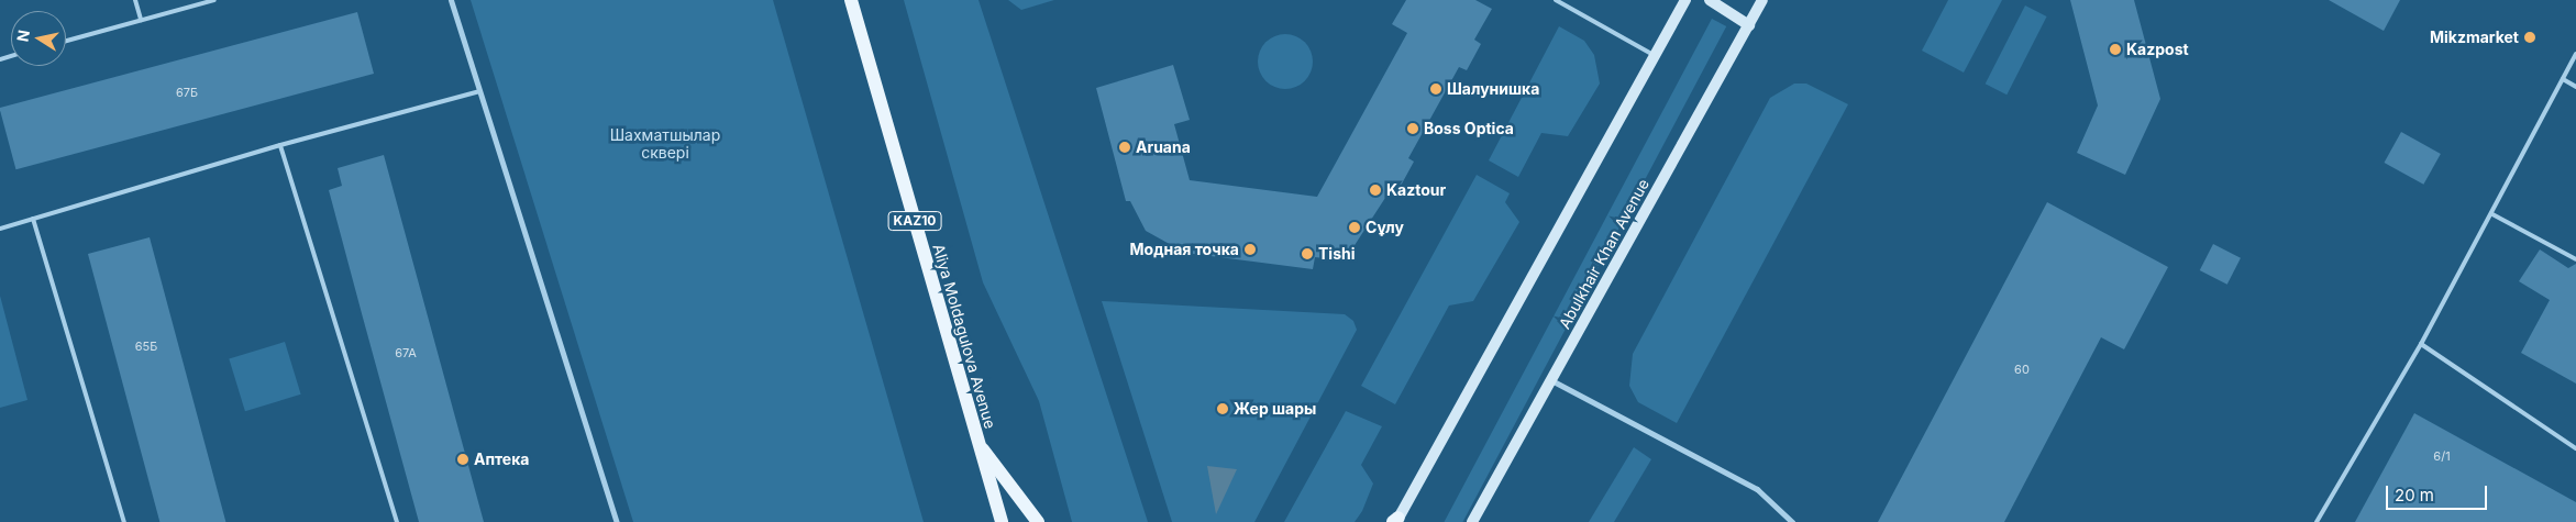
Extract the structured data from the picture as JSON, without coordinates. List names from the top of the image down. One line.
{"streets":{"main road":["KAZ10","Abulkhair Khan Avenue","Aliya Moldagulova Avenue"]},"parks":["Шахматшылар сквері"],"places":["Mikzmarket","Kazpost","Шалунишка","Boss Optica","Aruana","Kaztour","Сұлу","Модная точка","Tishi","Жер шары","Аптека"],"house_numbers":["67Б","65Б","67А","60","6/1"],"scale_bar":"20 m","north":"left"}
